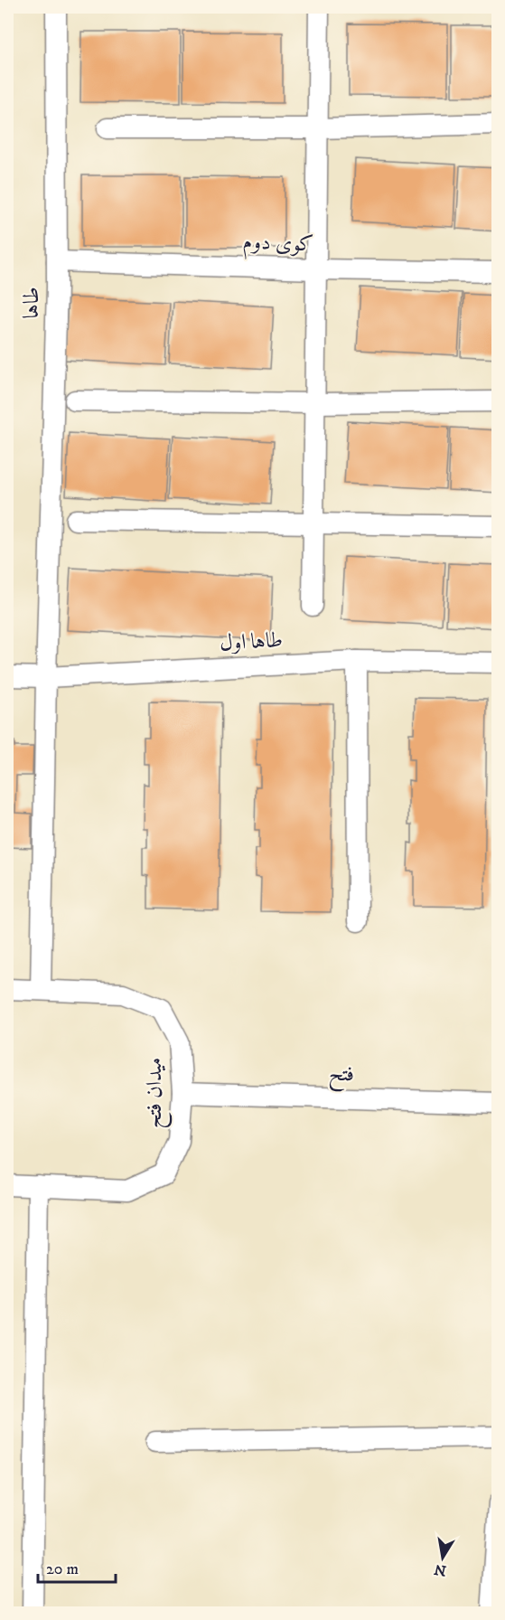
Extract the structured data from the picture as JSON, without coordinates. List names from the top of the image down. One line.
{"streets":{"street":["کوی دوم","طاها","طاها اول","فتح","میدان فتح"]},"crossings":[["کوی دوم","طاها"],["طاها","طاها اول"],["طاها","میدان فتح"],["فتح","میدان فتح"]],"scale_bar":"20 m","north":"bottom"}
